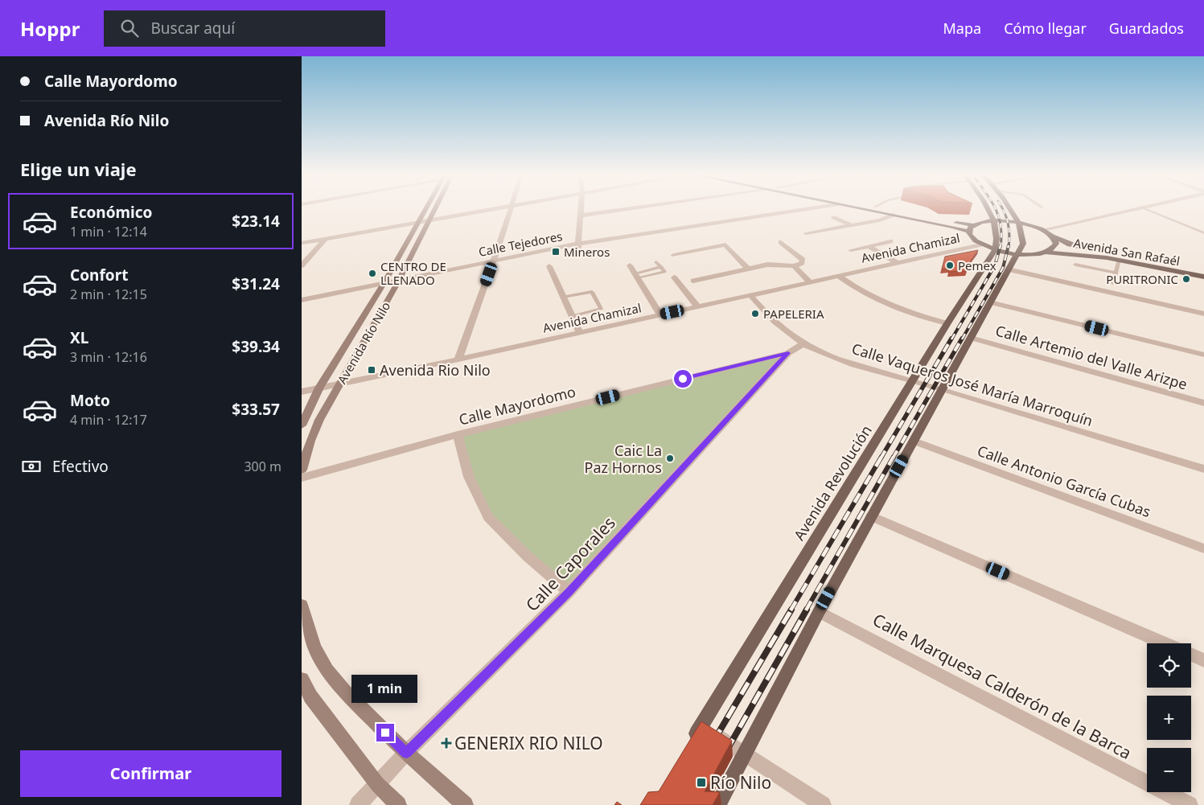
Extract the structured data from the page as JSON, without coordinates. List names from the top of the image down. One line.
{"streets":{"main road":["Avenida San Rafaél","Avenida Río Nilo","Avenida Revolución"],"street":["Calle Tejedores","Avenida Chamizal","Calle Artemio del Valle Arizpe","Calle Vaqueros José María Marroquín","Calle Mayordomo","Calle Antonio García Cubas","Calle Caporales","Calle Marquesa Calderón de la Barca"]},"crossings":[["Calle Tejedores","Avenida Río Nilo"],["Avenida Chamizal","Avenida San Rafaél"],["Avenida Chamizal","Avenida Río Nilo"],["Avenida Chamizal","Calle Vaqueros José María Marroquín"],["Avenida San Rafaél","Avenida Revolución"],["Calle Vaqueros José María Marroquín","Avenida Revolución"],["Calle Vaqueros José María Marroquín","Calle Caporales"],["Calle Mayordomo","Calle Caporales"]],"places":{"transit":["Mineros","Avenida Rio Nilo","Río Nilo"],"other":["Pemex","CENTRO DE LLENADO","PURITRONIC","PAPELERIA","Caic La Paz Hornos"],"health":["GENERIX RIO NILO"]},"page":{"header":"Hoppr","search":"Buscar aquí","nav":["Mapa","Cómo llegar","Guardados"],"banner":["Calle Mayordomo","Avenida Río Nilo"],"heading":"Elige un viaje","list":[{"name":"Económico","note":"1 min · 12:14","value":"$23.14"},{"name":"Confort","note":"2 min · 12:15","value":"$31.24"},{"name":"XL","note":"3 min · 12:16","value":"$39.34"},{"name":"Moto","note":"4 min · 12:17","value":"$33.57"}],"pay":["Efectivo","300 m"],"map_buttons":["+","−"],"bubble":"1 min","buttons":"Confirmar"}}
